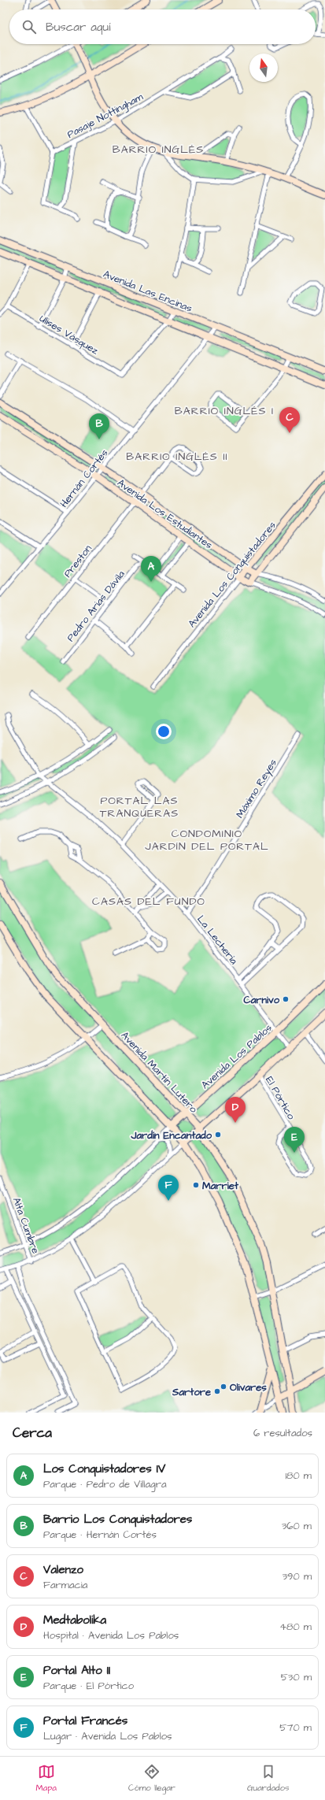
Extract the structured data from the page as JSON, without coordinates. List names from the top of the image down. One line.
{"streets":{"street":["Pasaje Nottingham","Avenida Las Encinas","Ulises Vásquez","Hernán Cortés","Avenida Los Estudiantes","Preston","Avenida Los Conquistadores","Pedro Arias Dávila","Máximo Reyes","La Lechería","Avenida Los Pablos","Avenida Martín Lutero","El Pórtico","Alta Cumbre"]},"crossings":[["Avenida Las Encinas","Ulises Vásquez"],["Avenida Las Encinas","Hernán Cortés"],["Hernán Cortés","Avenida Los Estudiantes"],["Avenida Los Estudiantes","Preston"],["Avenida Los Estudiantes","Avenida Los Conquistadores"],["Máximo Reyes","La Lechería"],["La Lechería","Avenida Los Pablos"],["Avenida Los Pablos","Avenida Martín Lutero"],["Avenida Los Pablos","Alta Cumbre"]],"districts":["BARRIO INGLÉS","BARRIO INGLÉS I","BARRIO INGLÉS II","PORTAL LAS TRANQUERAS","CONDOMINIO JARDÍN DEL PORTAL","CASAS DEL FUNDO"],"places":["Carnivo","Jardín Encantado","Marriet","Olivares","Sartore"],"north":"top","page":{"search":"Buscar aquí","pins":["C","B","A","D","E","F"],"heading":["Cerca","6 resultados"],"list":[{"mark":"A","name":"Los Conquistadores IV","note":"Parque · Pedro de Villagra","value":"180 m"},{"mark":"B","name":"Barrio Los Conquistadores","note":"Parque · Hernán Cortés","value":"360 m"},{"mark":"C","name":"Valenzo","note":"Farmacia","value":"390 m"},{"mark":"D","name":"Medtabolika","note":"Hospital · Avenida Los Pablos","value":"480 m"},{"mark":"E","name":"Portal Alto II","note":"Parque · El Pórtico","value":"530 m"},{"mark":"F","name":"Portal Francés","note":"Lugar · Avenida Los Pablos","value":"570 m"}],"nav":["Mapa","Cómo llegar","Guardados"]}}
